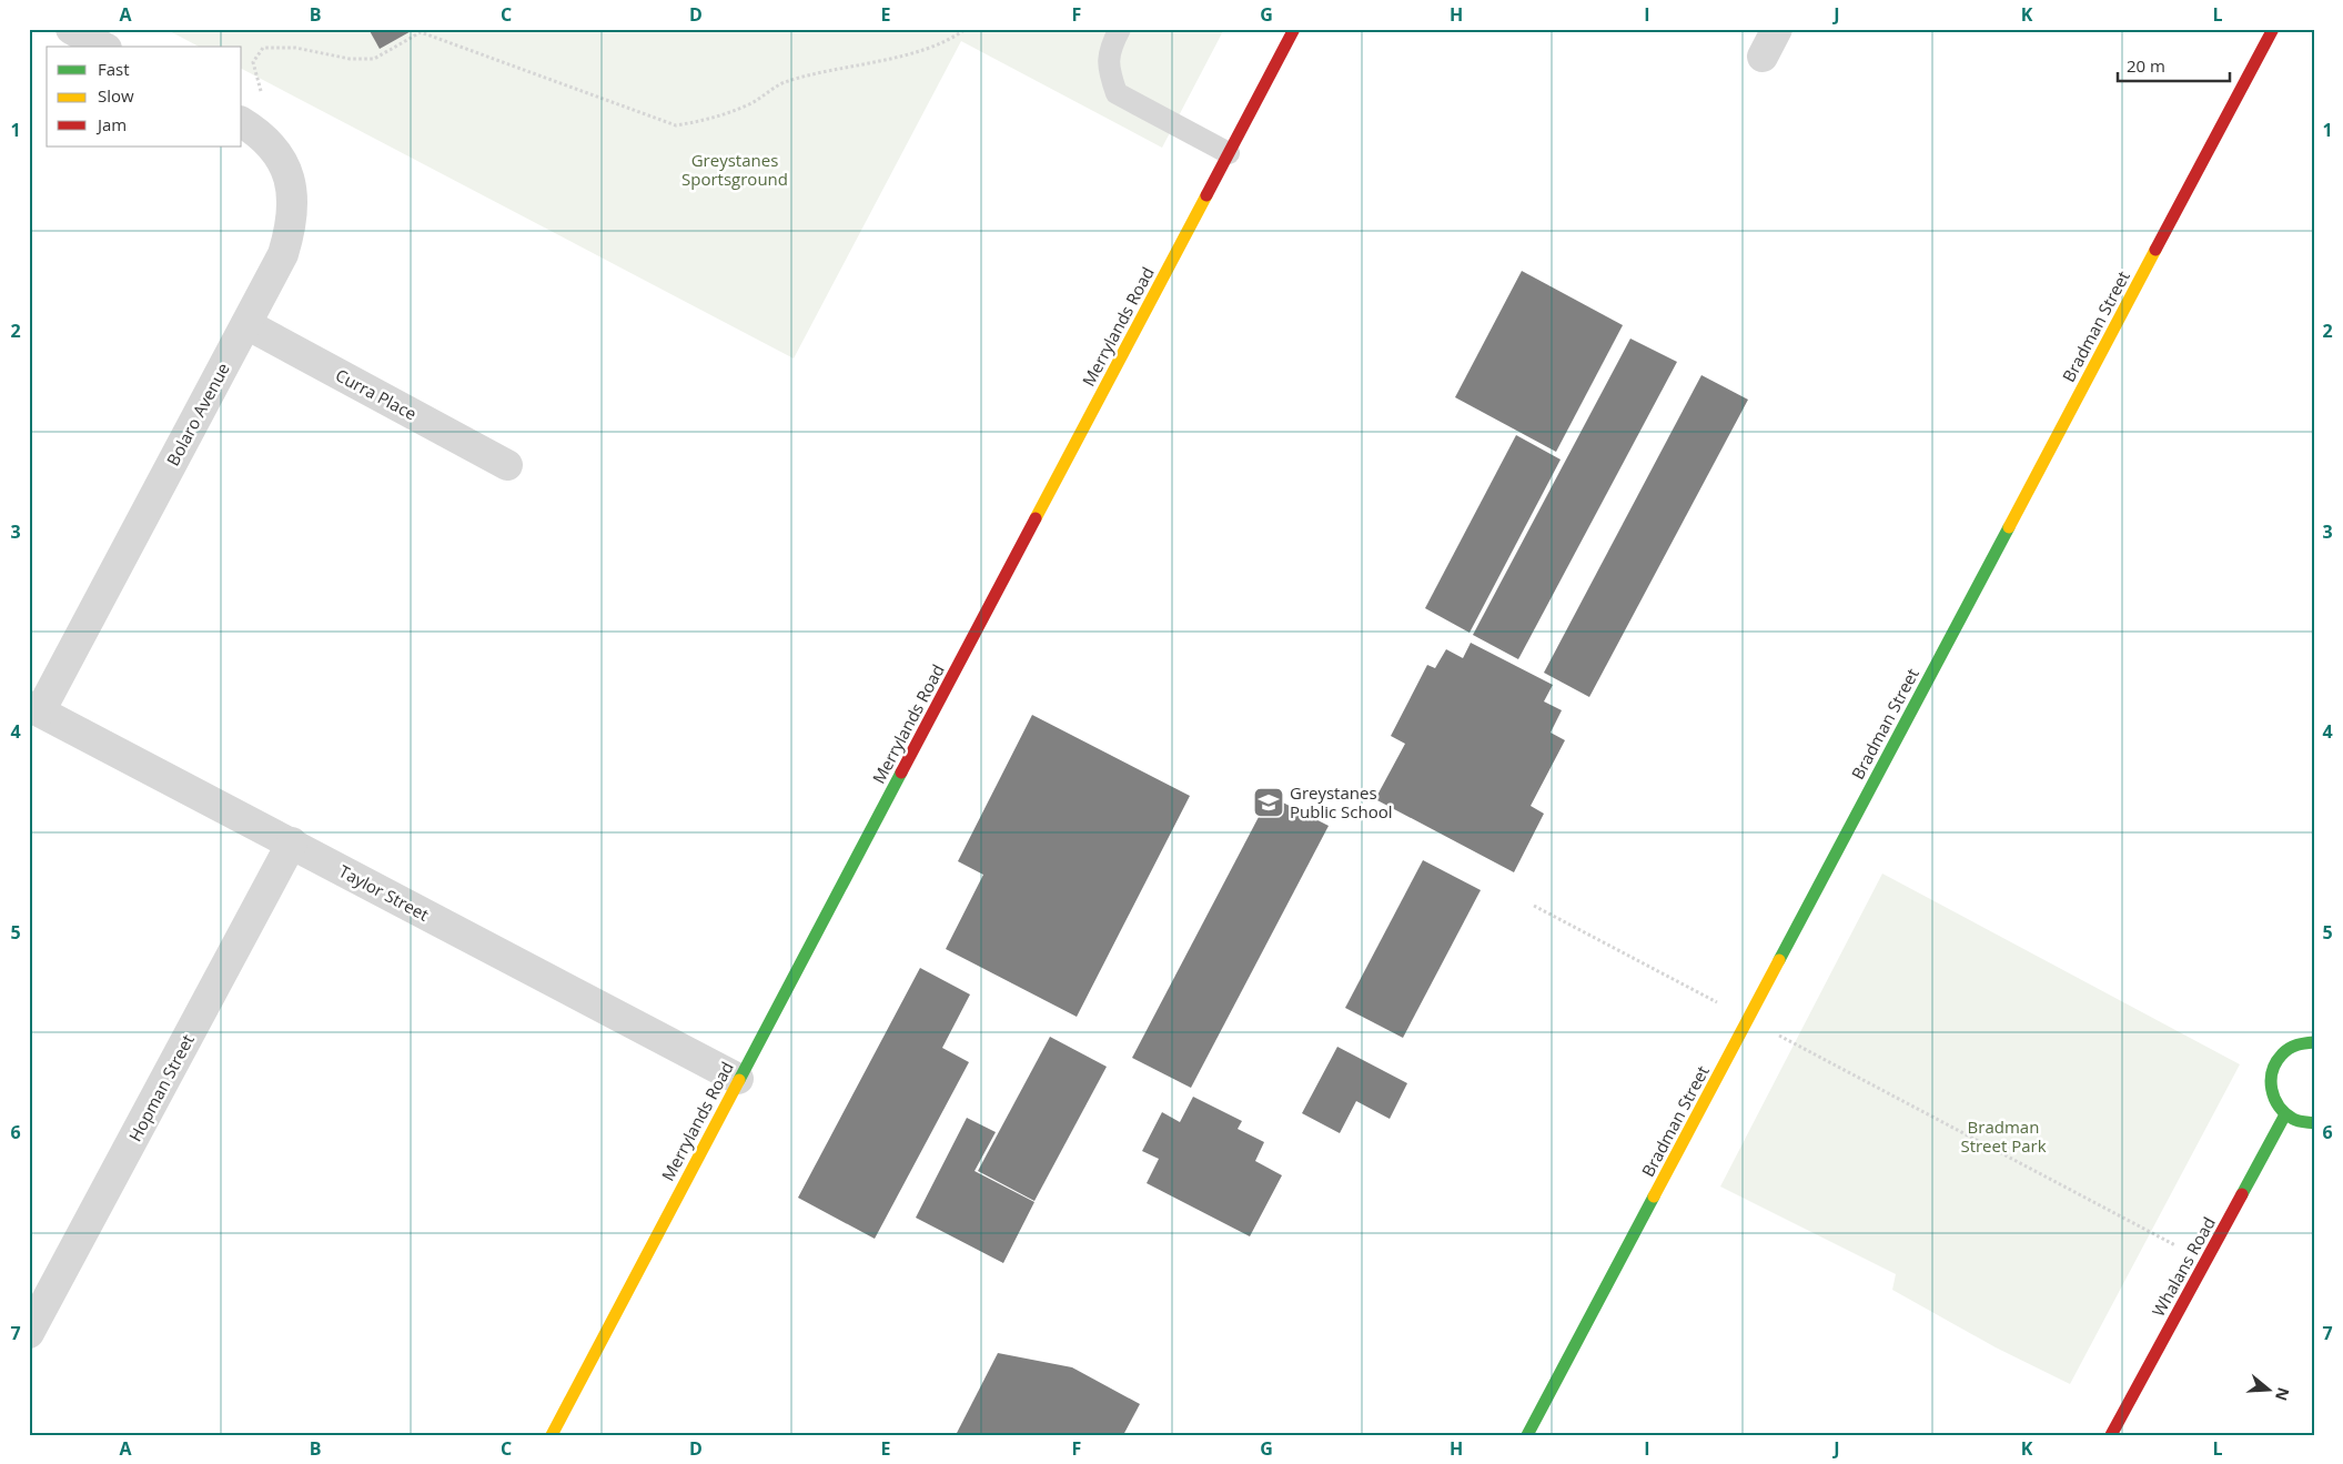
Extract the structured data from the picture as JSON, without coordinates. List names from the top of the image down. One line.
{"streets":{"street":["Merrylands Road","Bradman Street","Curra Place","Bolaro Avenue","Taylor Street","Hopman Street","Whalans Road"]},"crossings":[["Merrylands Road","Taylor Street"],["Curra Place","Bolaro Avenue"],["Bolaro Avenue","Taylor Street"],["Taylor Street","Hopman Street"]],"parks":["Greystanes Sportsground","Bradman Street Park"],"places":{"school or university":["Greystanes Public School"]},"legend":["Fast","Slow","Jam"],"scale_bar":"20 m","north":"right","grid":{"columns":["A","B","C","D","E","F","G","H","I","J","K","L"],"rows":["1","2","3","4","5","6","7"]}}
